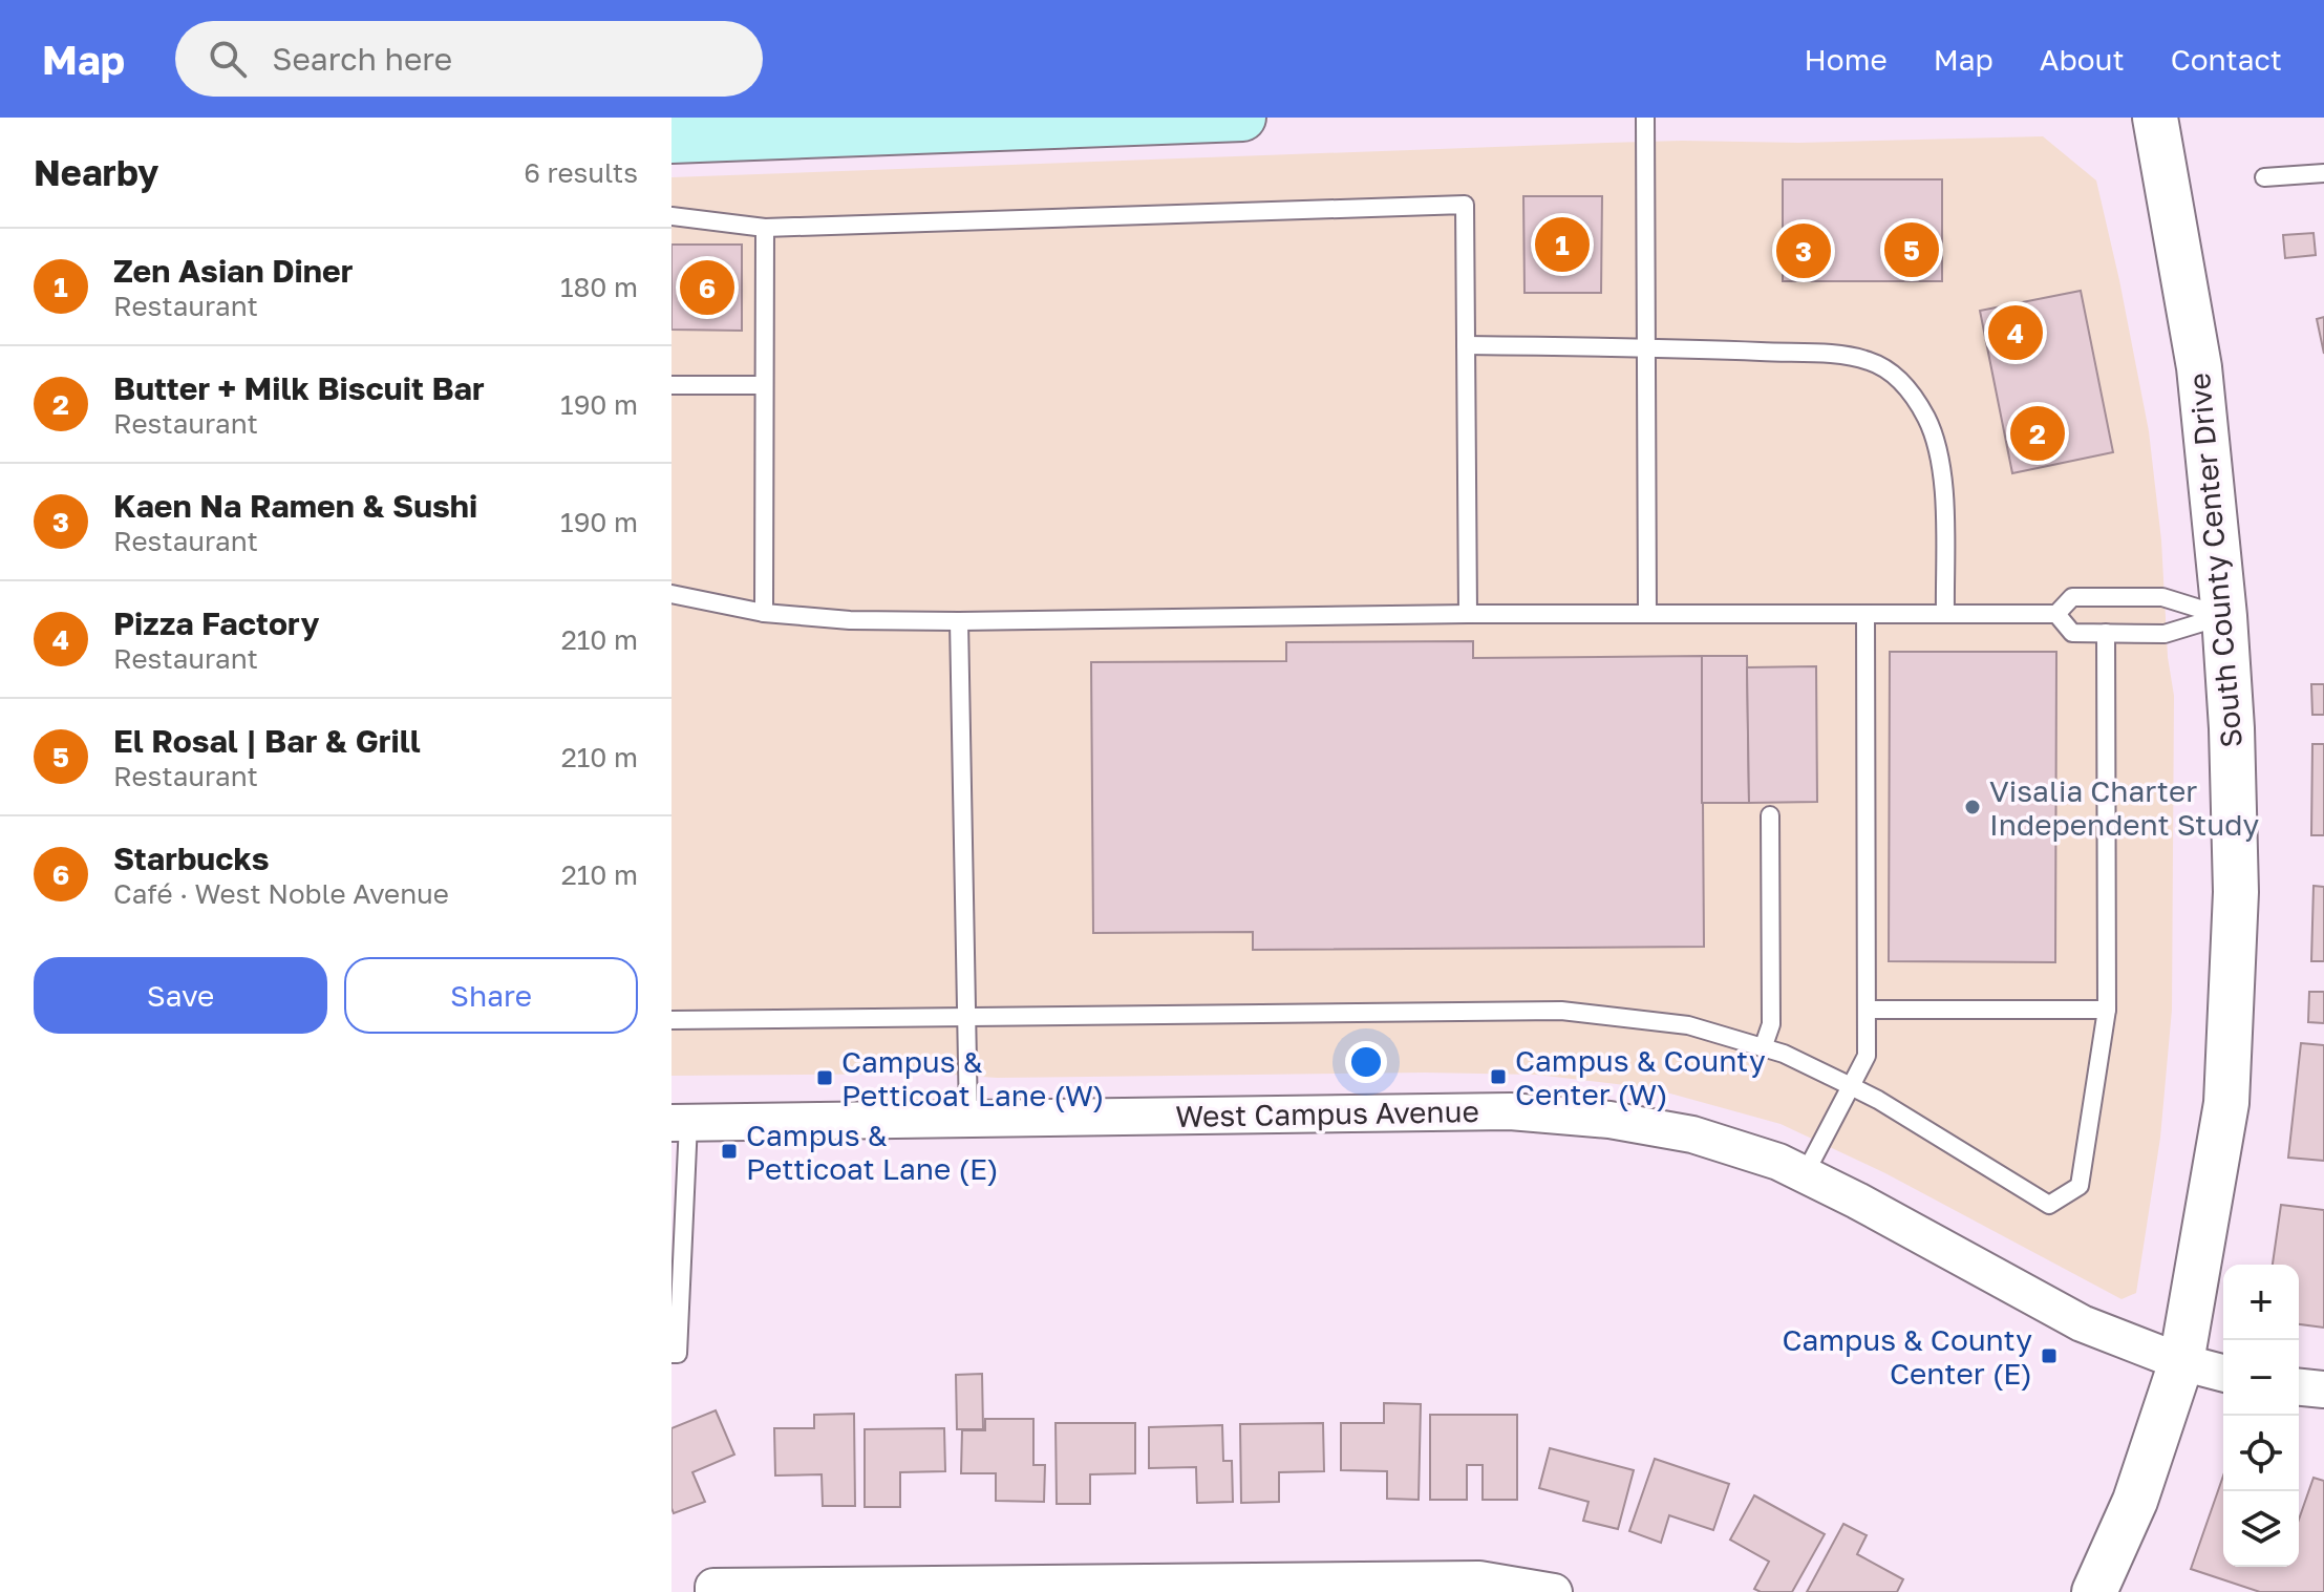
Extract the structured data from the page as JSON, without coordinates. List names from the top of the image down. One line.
{"streets":{"street":["South County Center Drive","West Campus Avenue"]},"crossings":[["South County Center Drive","West Campus Avenue"]],"places":{"other":["Visalia Charter Independent Study"],"transit":["Campus & County Center (W)","Campus & Petticoat Lane (W)","Campus & Petticoat Lane (E)","Campus & County Center (E)"]},"page":{"header":"Map","search":"Search here","nav":["Home","Map","About","Contact"],"heading":["Nearby","6 results"],"pins":["1","5","3","6","4","2"],"list":[{"mark":"1","name":"Zen Asian Diner","note":"Restaurant","value":"180 m"},{"mark":"2","name":"Butter + Milk Biscuit Bar","note":"Restaurant","value":"190 m"},{"mark":"3","name":"Kaen Na Ramen & Sushi","note":"Restaurant","value":"190 m"},{"mark":"4","name":"Pizza Factory","note":"Restaurant","value":"210 m"},{"mark":"5","name":"El Rosal | Bar & Grill","note":"Restaurant","value":"210 m"},{"mark":"6","name":"Starbucks","note":"Café · West Noble Avenue","value":"210 m"}],"buttons":["Save","Share"],"map_buttons":["+","−"]}}
